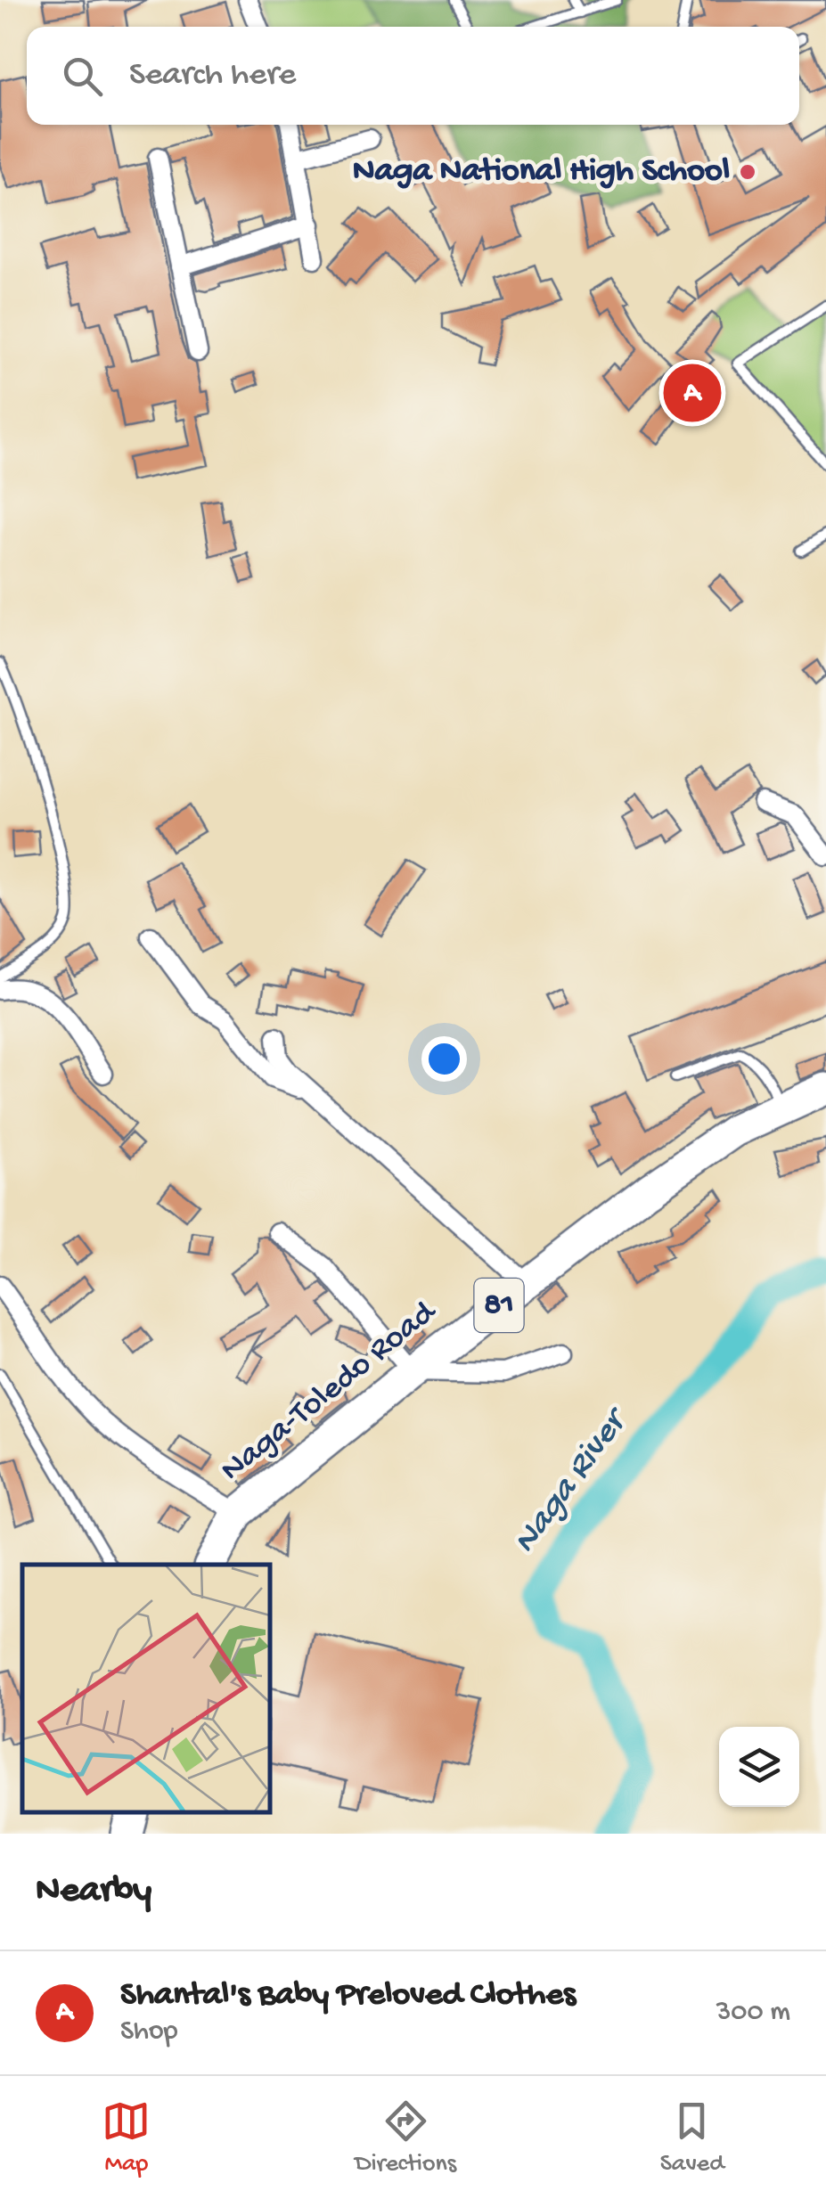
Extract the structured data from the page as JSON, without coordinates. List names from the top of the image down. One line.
{"streets":{"highway":["81","Naga-Toledo Road"]},"water":["Naga River"],"places":["Naga National High School"],"page":{"search":"Search here","pins":"A","heading":"Nearby","list":[{"mark":"A","name":"Shantal's Baby Preloved Clothes","note":"Shop","value":"300 m"}],"nav":["Map","Directions","Saved"]}}
